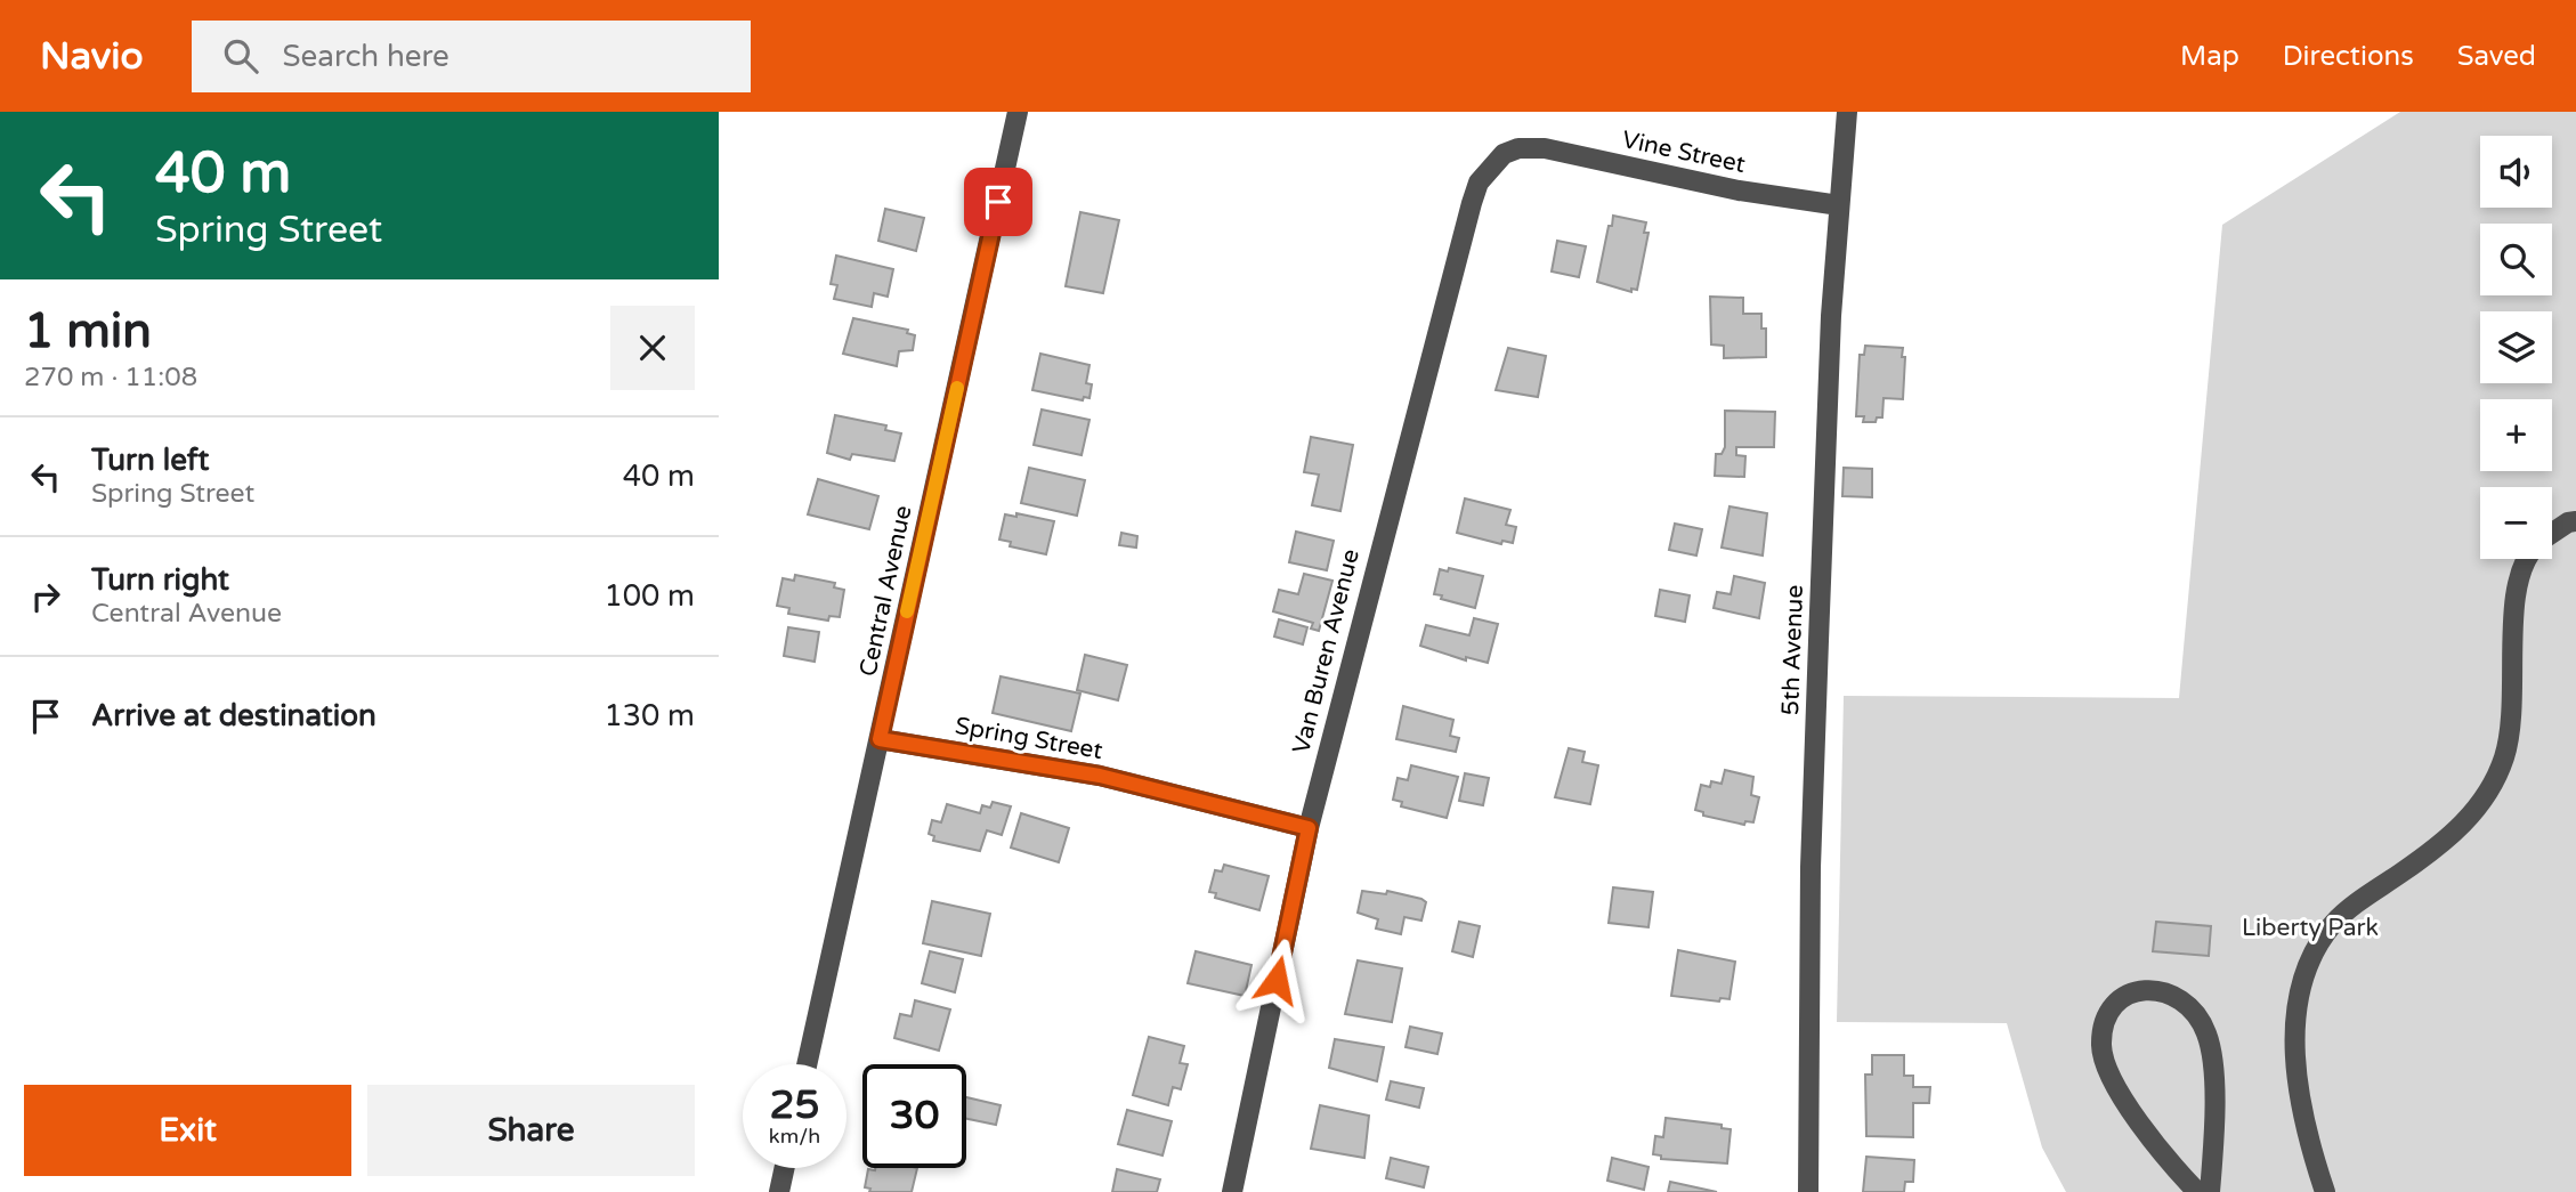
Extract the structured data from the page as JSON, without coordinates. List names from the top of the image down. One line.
{"streets":{"street":["Vine Street","Central Avenue","5th Avenue","Van Buren Avenue","Spring Street"]},"crossings":[["Vine Street","5th Avenue"],["Vine Street","Van Buren Avenue"],["Central Avenue","Spring Street"],["Van Buren Avenue","Spring Street"]],"parks":["Liberty Park"],"page":{"header":"Navio","search":"Search here","nav":["Map","Directions","Saved"],"turn":["40 m","Spring Street"],"map_buttons":["+","−"],"heading":["1 min","270 m · 11:08"],"list":[{"name":"Turn left","note":"Spring Street","value":"40 m"},{"name":"Turn right","note":"Central Avenue","value":"100 m"},{"name":"Arrive at destination","value":"130 m"}],"speed":"25 km/h","limit":"30","buttons":["Exit","Share"]}}
